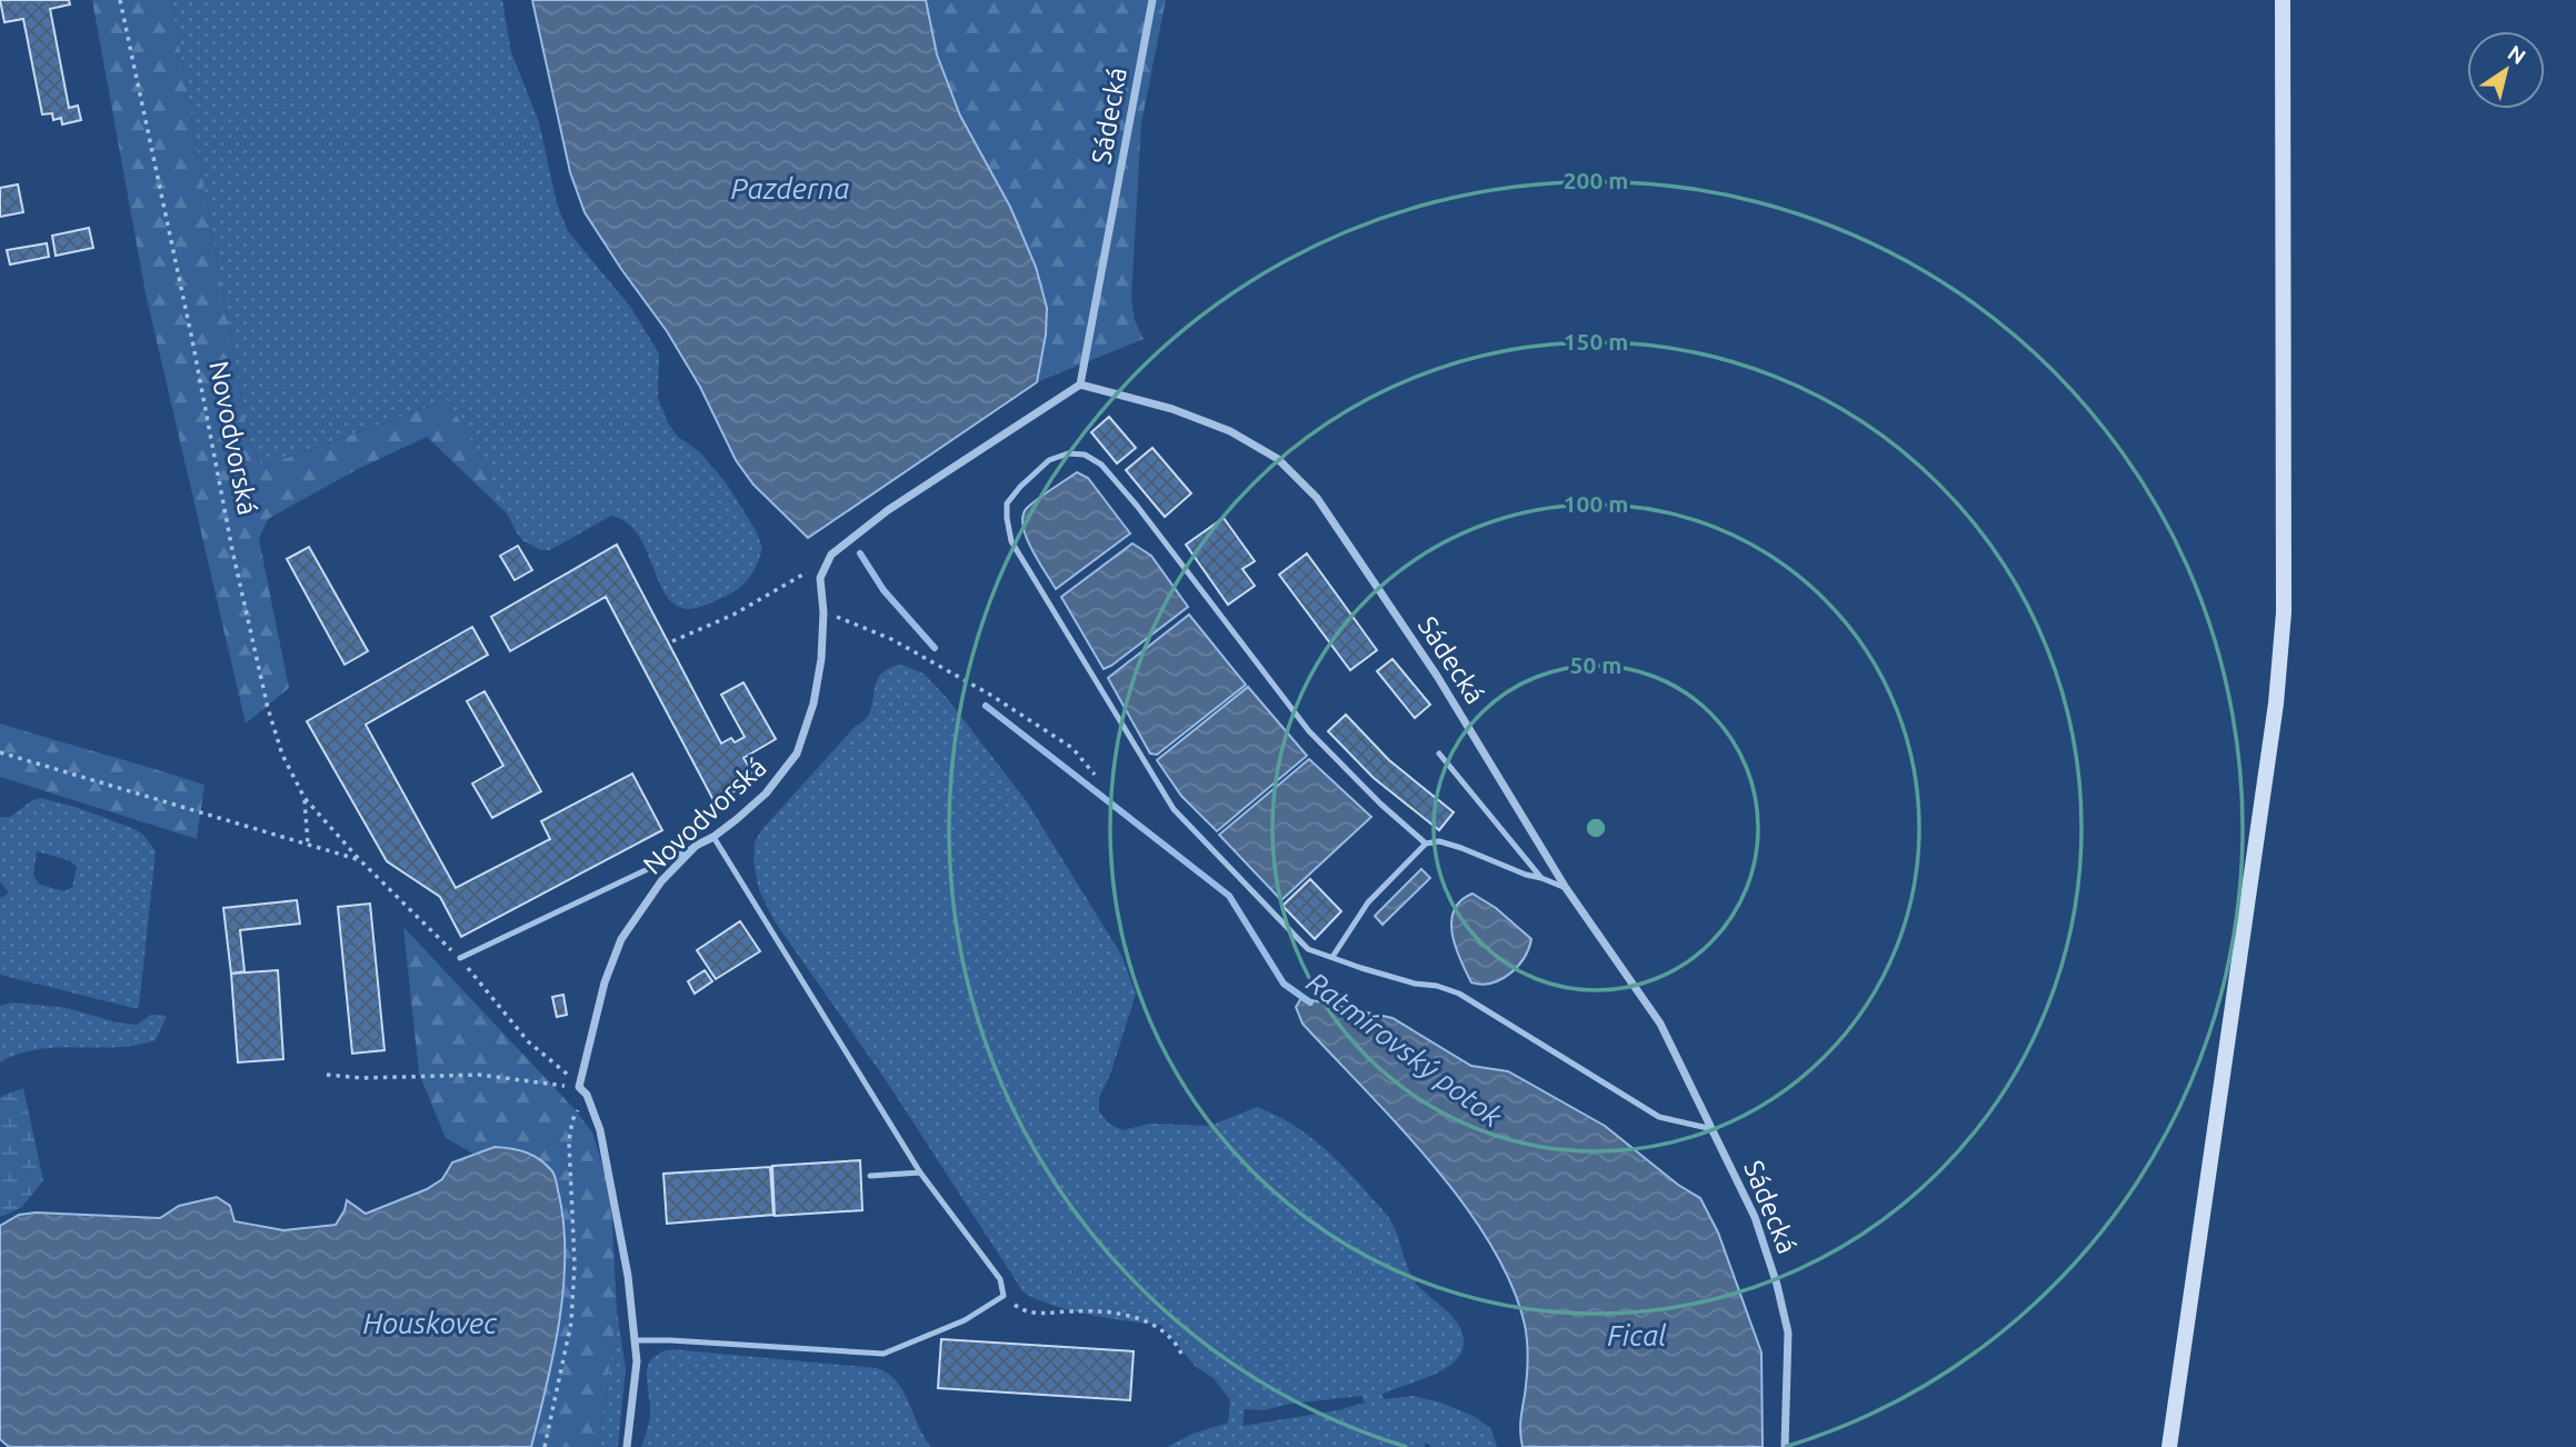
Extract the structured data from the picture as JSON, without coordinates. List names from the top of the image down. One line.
{"streets":{"street":["Sádecká","Novodvorská"]},"water":["Pazderna","Ratmírovský potok","Houskovec","Fical"],"north":"top right","rings":["200 m","150 m","100 m","50 m"]}
